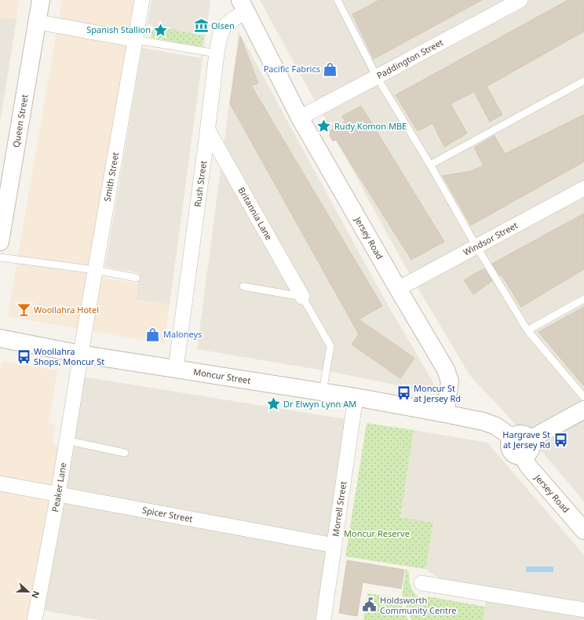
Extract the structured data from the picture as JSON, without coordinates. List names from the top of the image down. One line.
{"streets":{"street":["Paddington Street","Queen Street","Smith Street","Rush Street","Britannia Lane","Jersey Road","Windsor Street","Moncur Street","Peaker Lane","Morrell Street","Spicer Street"]},"crossings":[["Paddington Street","Jersey Road"],["Smith Street","Moncur Street"],["Smith Street","Peaker Lane"],["Rush Street","Britannia Lane"],["Rush Street","Jersey Road"],["Rush Street","Moncur Street"],["Britannia Lane","Moncur Street"],["Jersey Road","Windsor Street"],["Jersey Road","Moncur Street"],["Moncur Street","Peaker Lane"],["Moncur Street","Morrell Street"],["Peaker Lane","Spicer Street"],["Morrell Street","Spicer Street"]],"parks":["Moncur Reserve"],"places":{"museum":["Olsen"],"place":["Spanish Stallion","Rudy Komon MBE","Dr Elwyn Lynn AM"],"shop":["Pacific Fabrics","Maloneys"],"bar":["Woollahra Hotel"],"bus stop":["Woollahra Shops, Moncur St","Moncur St at Jersey Rd","Hargrave St at Jersey Rd"],"public building":["Holdsworth Community Centre"]},"north":"right"}
